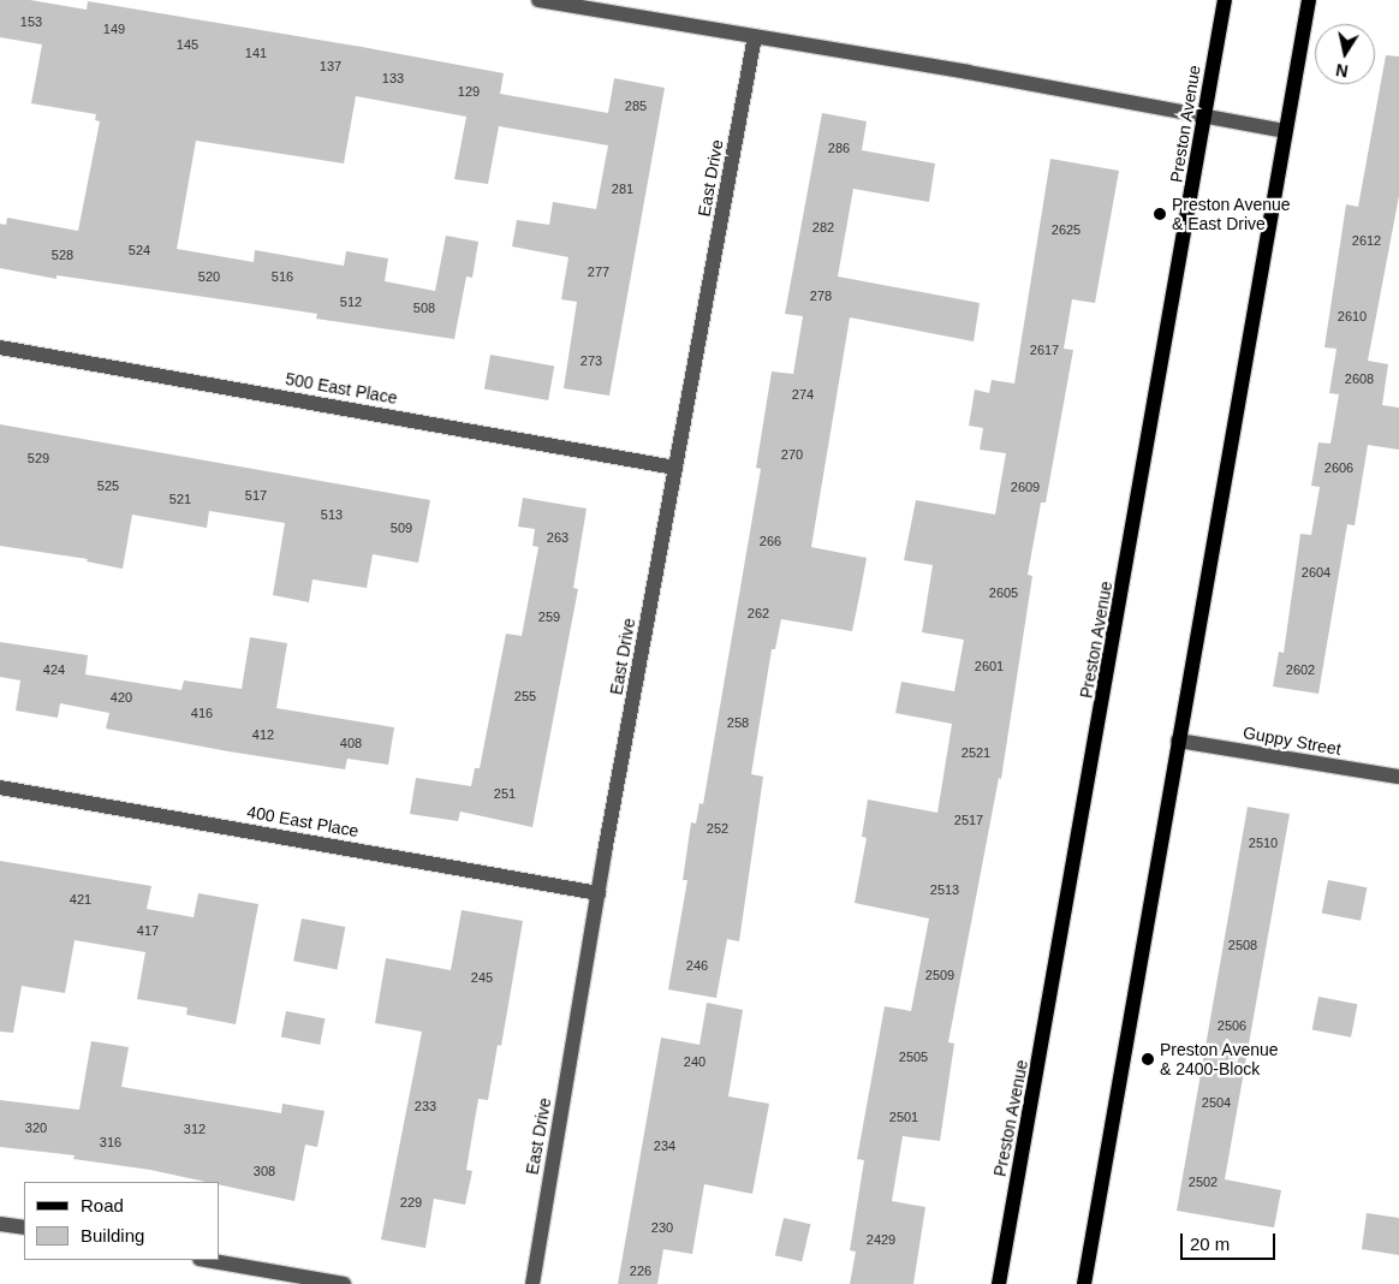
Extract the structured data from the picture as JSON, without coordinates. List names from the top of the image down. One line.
{"streets":{"main road":["Preston Avenue"],"street":["East Drive","500 East Place","Guppy Street","400 East Place"]},"crossings":[["East Drive","500 East Place"],["East Drive","400 East Place"]],"places":["Preston Avenue & East Drive","Preston Avenue & 2400-Block"],"house_numbers":["153","149","145","141","137","133","129","285","286","281","282","2625","2612","524","528","277","520","516","278","512","508","2610","2617","273","2608","274","270","529","2606","525","2609","517","521","513","509","263","266","2604","2605","262","259","2601","424","2602","255","420","416","258","412","408","2521","251","2517","252","2510","2513","421","417","2508","246","2509","245","2506","2505","240","2504","233","2501","320","312","316","234","308","2502","229","230","2429","226"],"legend":["Road","Building"],"scale_bar":"20 m","north":"bottom"}
